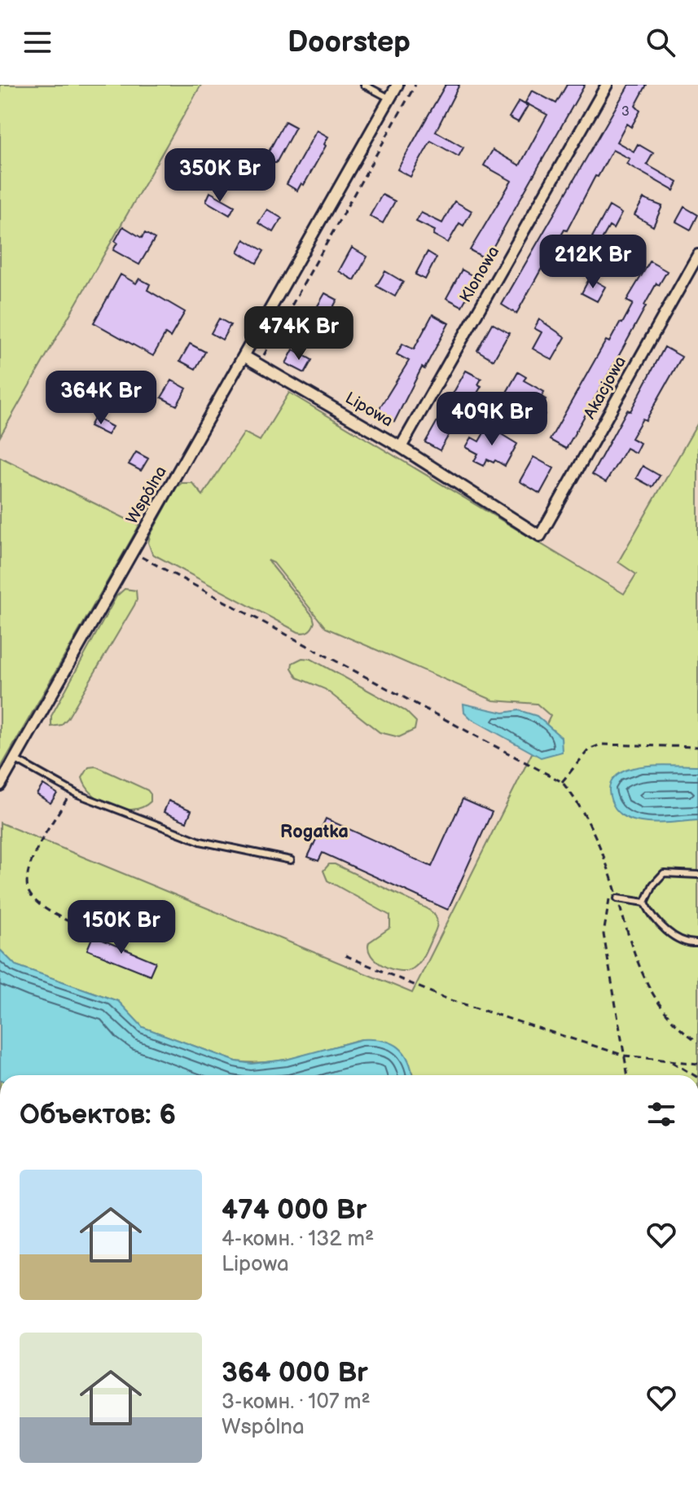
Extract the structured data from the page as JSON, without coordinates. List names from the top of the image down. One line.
{"streets":{"street":["Klonowa","Akacjowa","Lipowa","Wspólna"]},"crossings":[["Klonowa","Lipowa"],["Akacjowa","Lipowa"],["Lipowa","Wspólna"]],"districts":["Rogatka"],"house_numbers":["3"],"page":{"header":"Doorstep","price":["350K Br","212K Br","474K Br","364K Br","409K Br","150K Br"],"heading":"Объектов: 6","list":[{"name":"474 000 Br","note":"4-комн. · 132 m² · Lipowa"},{"name":"364 000 Br","note":"3-комн. · 107 m² · Wspólna"}]}}
